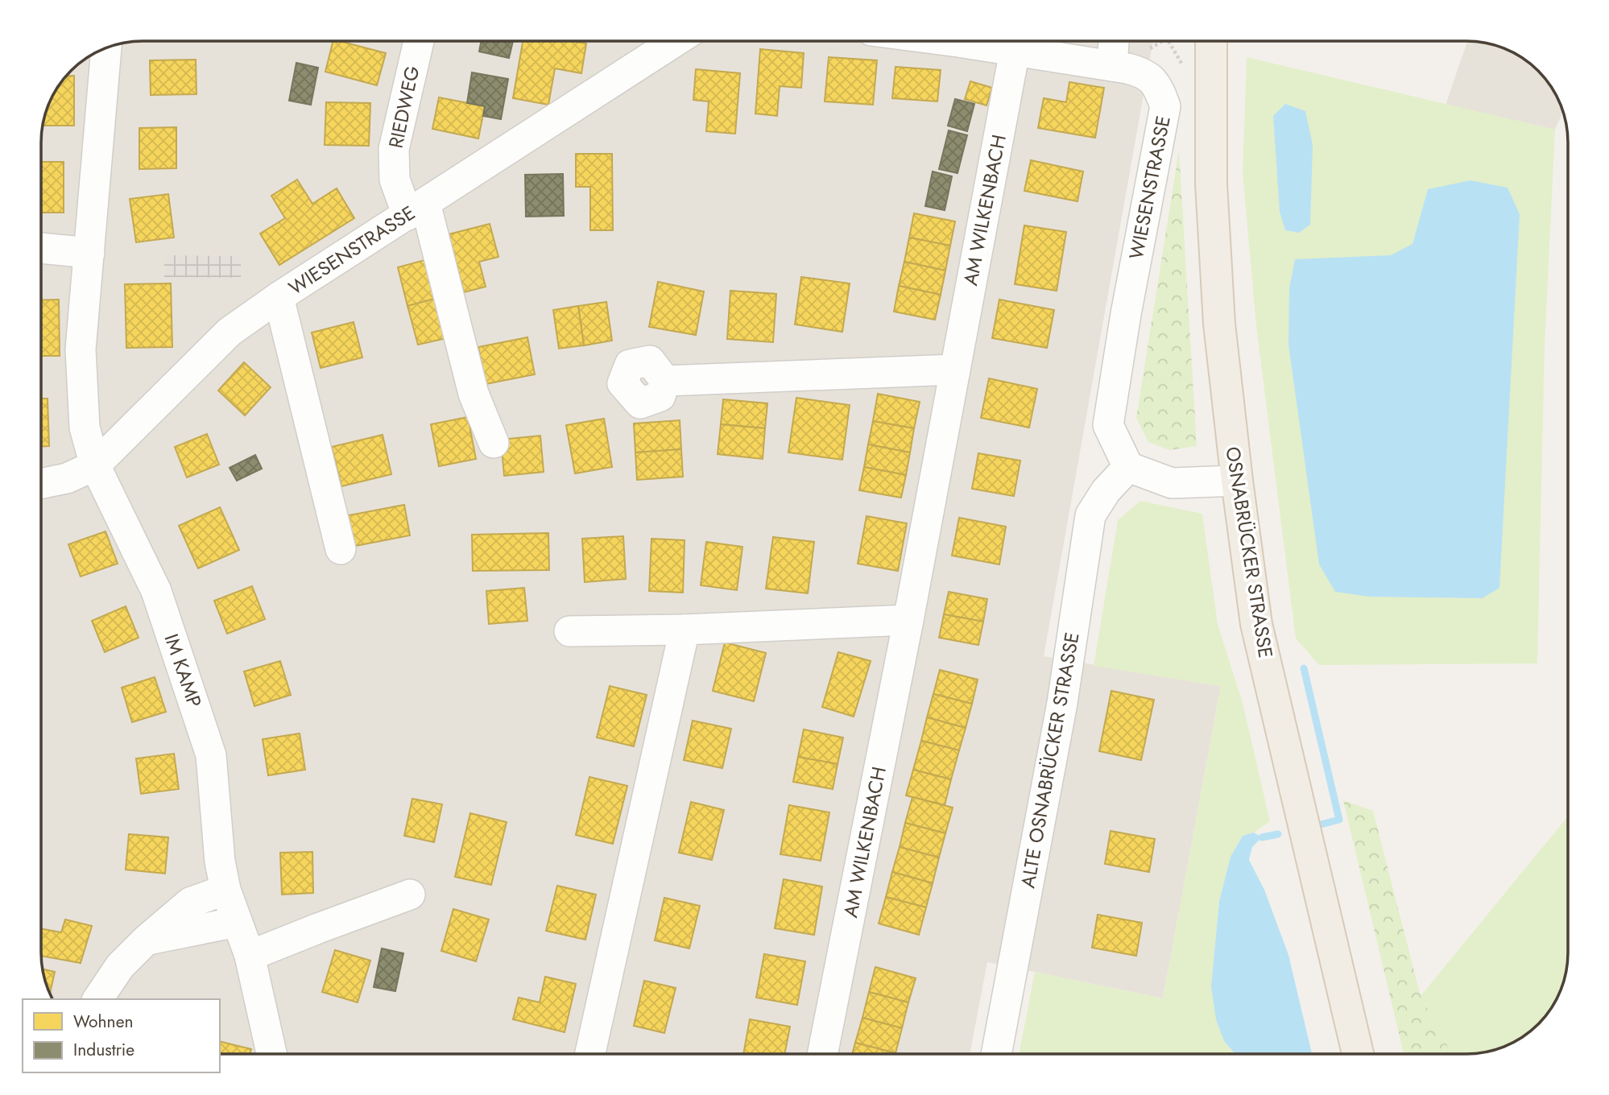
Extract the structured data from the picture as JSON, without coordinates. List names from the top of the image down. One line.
{"streets":{"main road":["OSNABRÜCKER STRASSE"],"street":["RIEDWEG","WIESENSTRASSE","AM WILKENBACH","IM KAMP","ALTE OSNABRÜCKER STRASSE"]},"crossings":[["RIEDWEG","WIESENSTRASSE"],["WIESENSTRASSE","AM WILKENBACH"],["WIESENSTRASSE","IM KAMP"],["WIESENSTRASSE","ALTE OSNABRÜCKER STRASSE"]],"legend":["Wohnen","Industrie"]}
